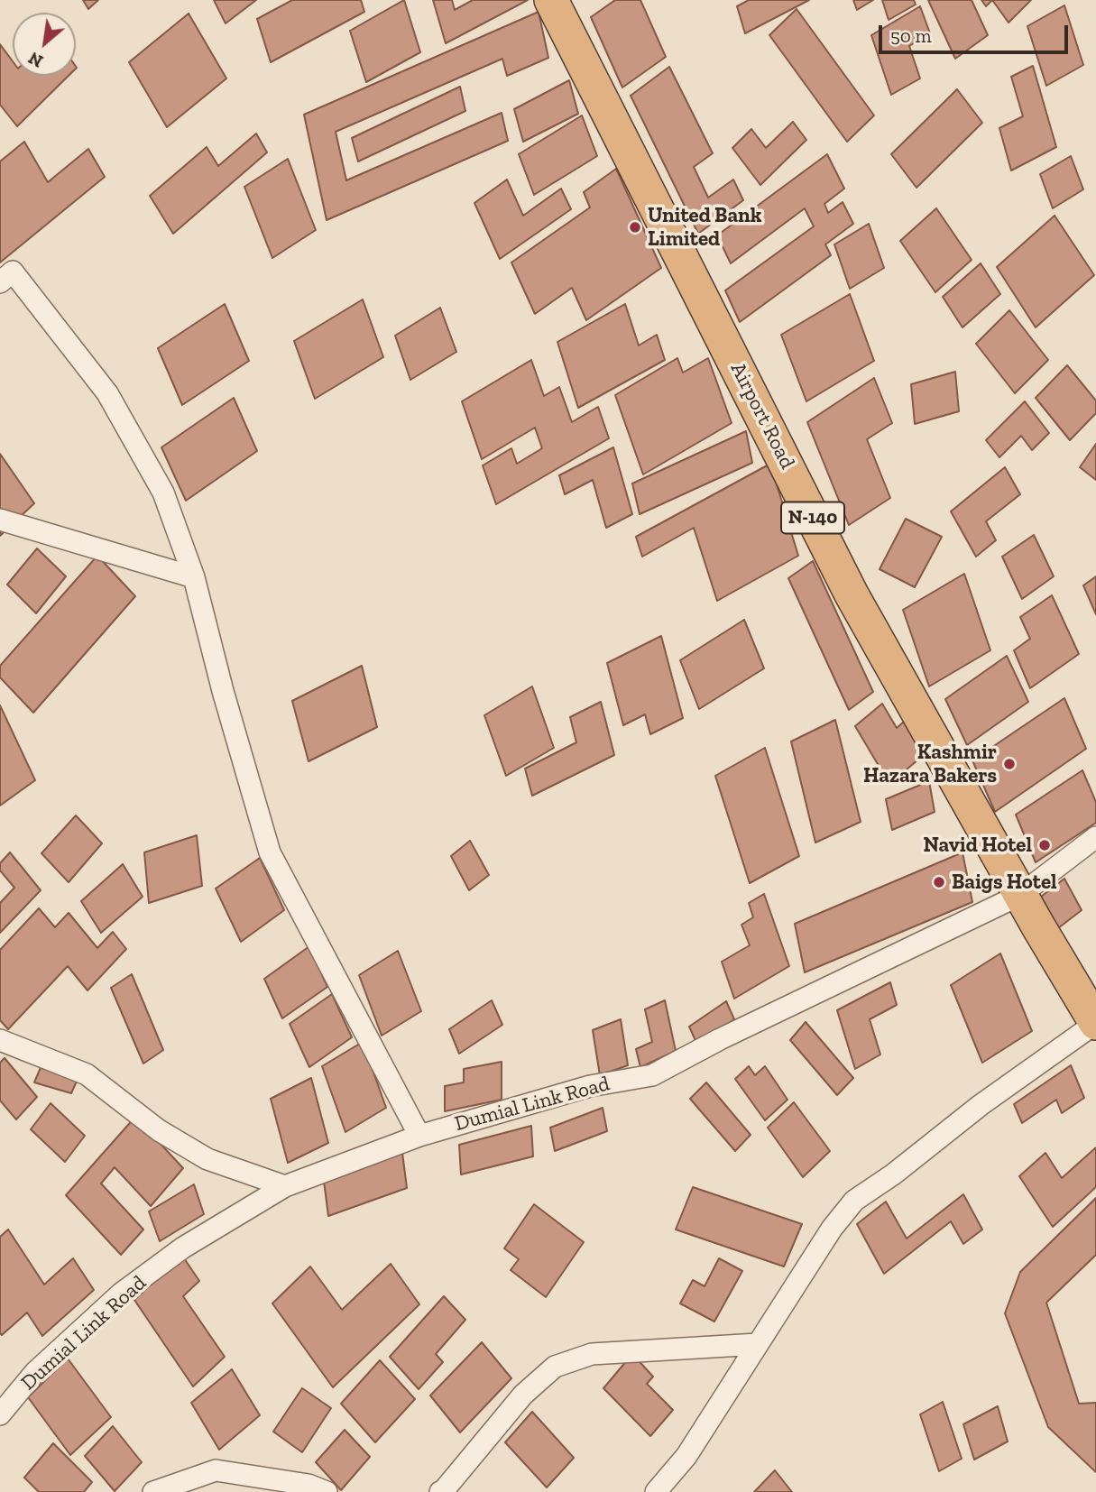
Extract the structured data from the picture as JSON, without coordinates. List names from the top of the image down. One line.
{"streets":{"highway":["Airport Road","N-140"],"street":["Dumial Link Road"]},"crossings":[["Airport Road","Dumial Link Road"]],"places":["United Bank Limited","Kashmir Hazara Bakers","Navid Hotel","Baigs Hotel"],"scale_bar":"50 m","north":"bottom left"}
